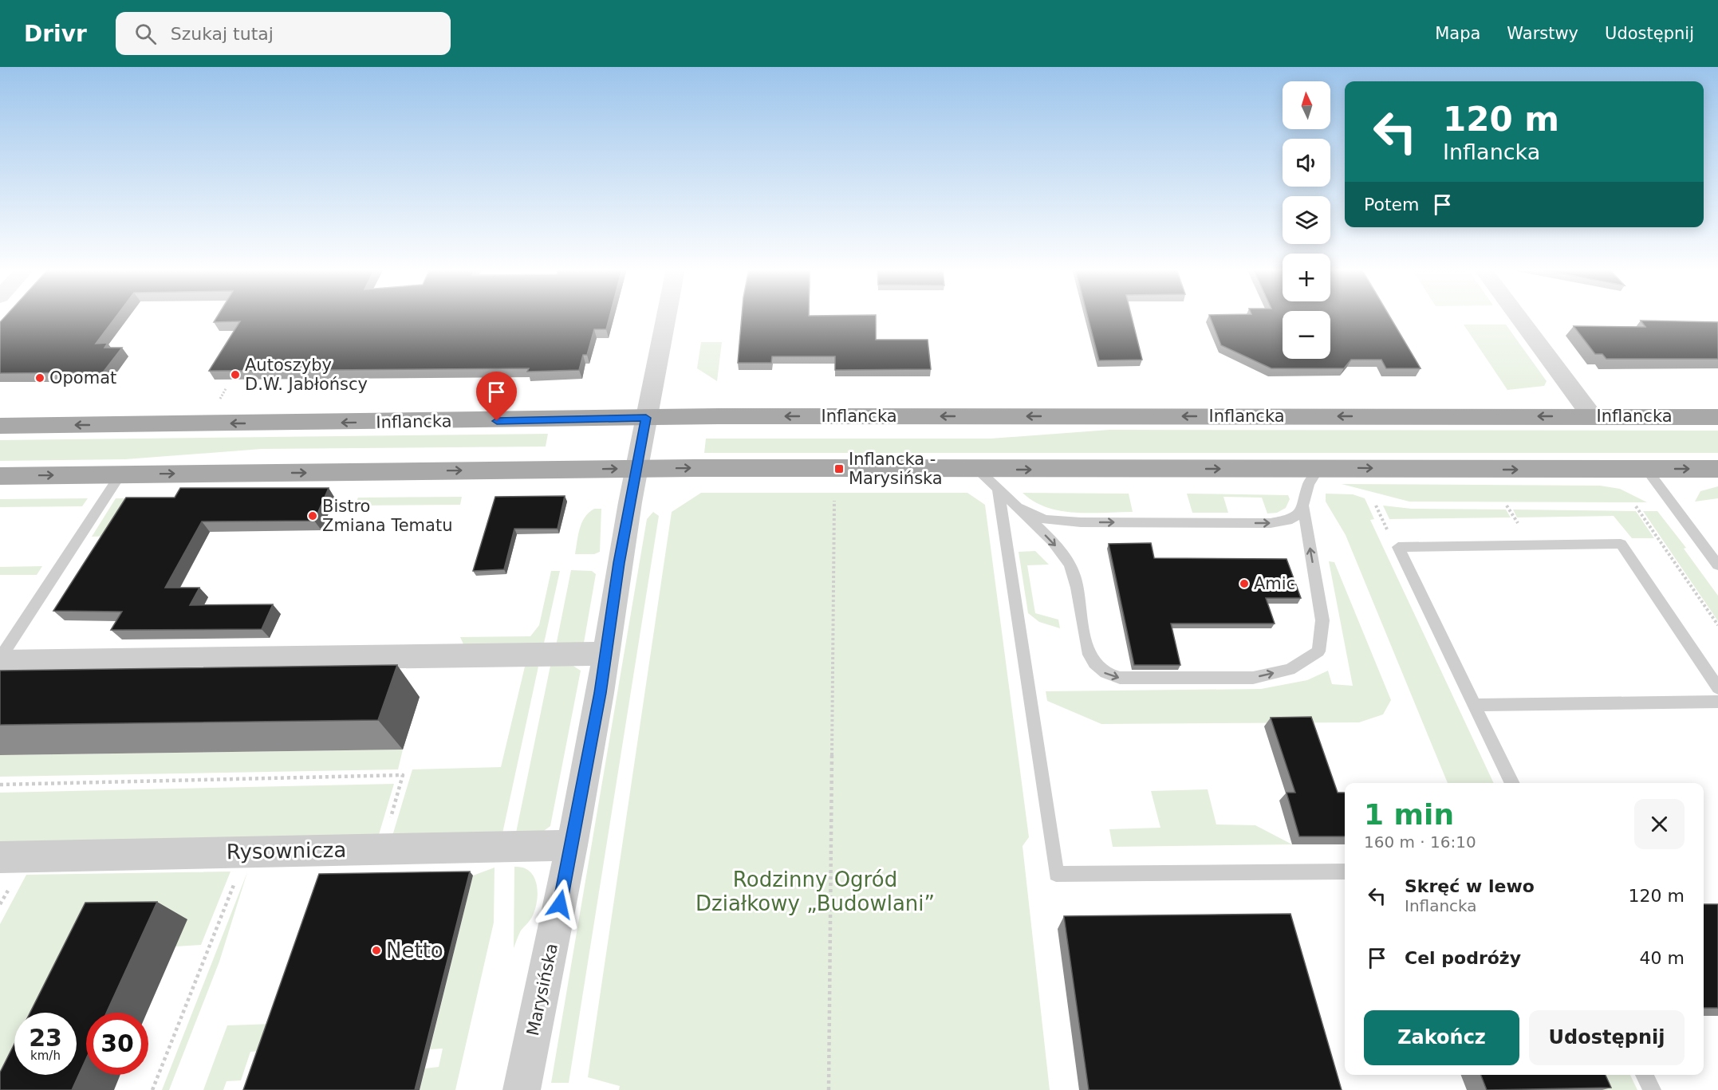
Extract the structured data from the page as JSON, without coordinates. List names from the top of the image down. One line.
{"streets":{"main road":["Inflancka"],"street":["Rysownicza","Marysińska"]},"crossings":[["Inflancka","Marysińska"],["Rysownicza","Marysińska"]],"parks":["Rodzinny Ogród Działkowy „Budowlani”"],"places":{"other":["Autoszyby D.W. Jabłońscy","Opomat","Bistro Zmiana Tematu","Amic","Netto"],"transit":["Inflancka - Marysińska"]},"north":"top","page":{"header":"Drivr","search":"Szukaj tutaj","nav":["Mapa","Warstwy","Udostępnij"],"map_buttons":["+","−"],"turn":["120 m","Inflancka"],"then":"Potem","heading":["1 min","160 m · 16:10"],"list":[{"name":"Skręć w lewo","note":"Inflancka","value":"120 m"},{"name":"Cel podróży","value":"40 m"}],"buttons":["Zakończ","Udostępnij"],"speed":"23 km/h","limit":"30"}}
